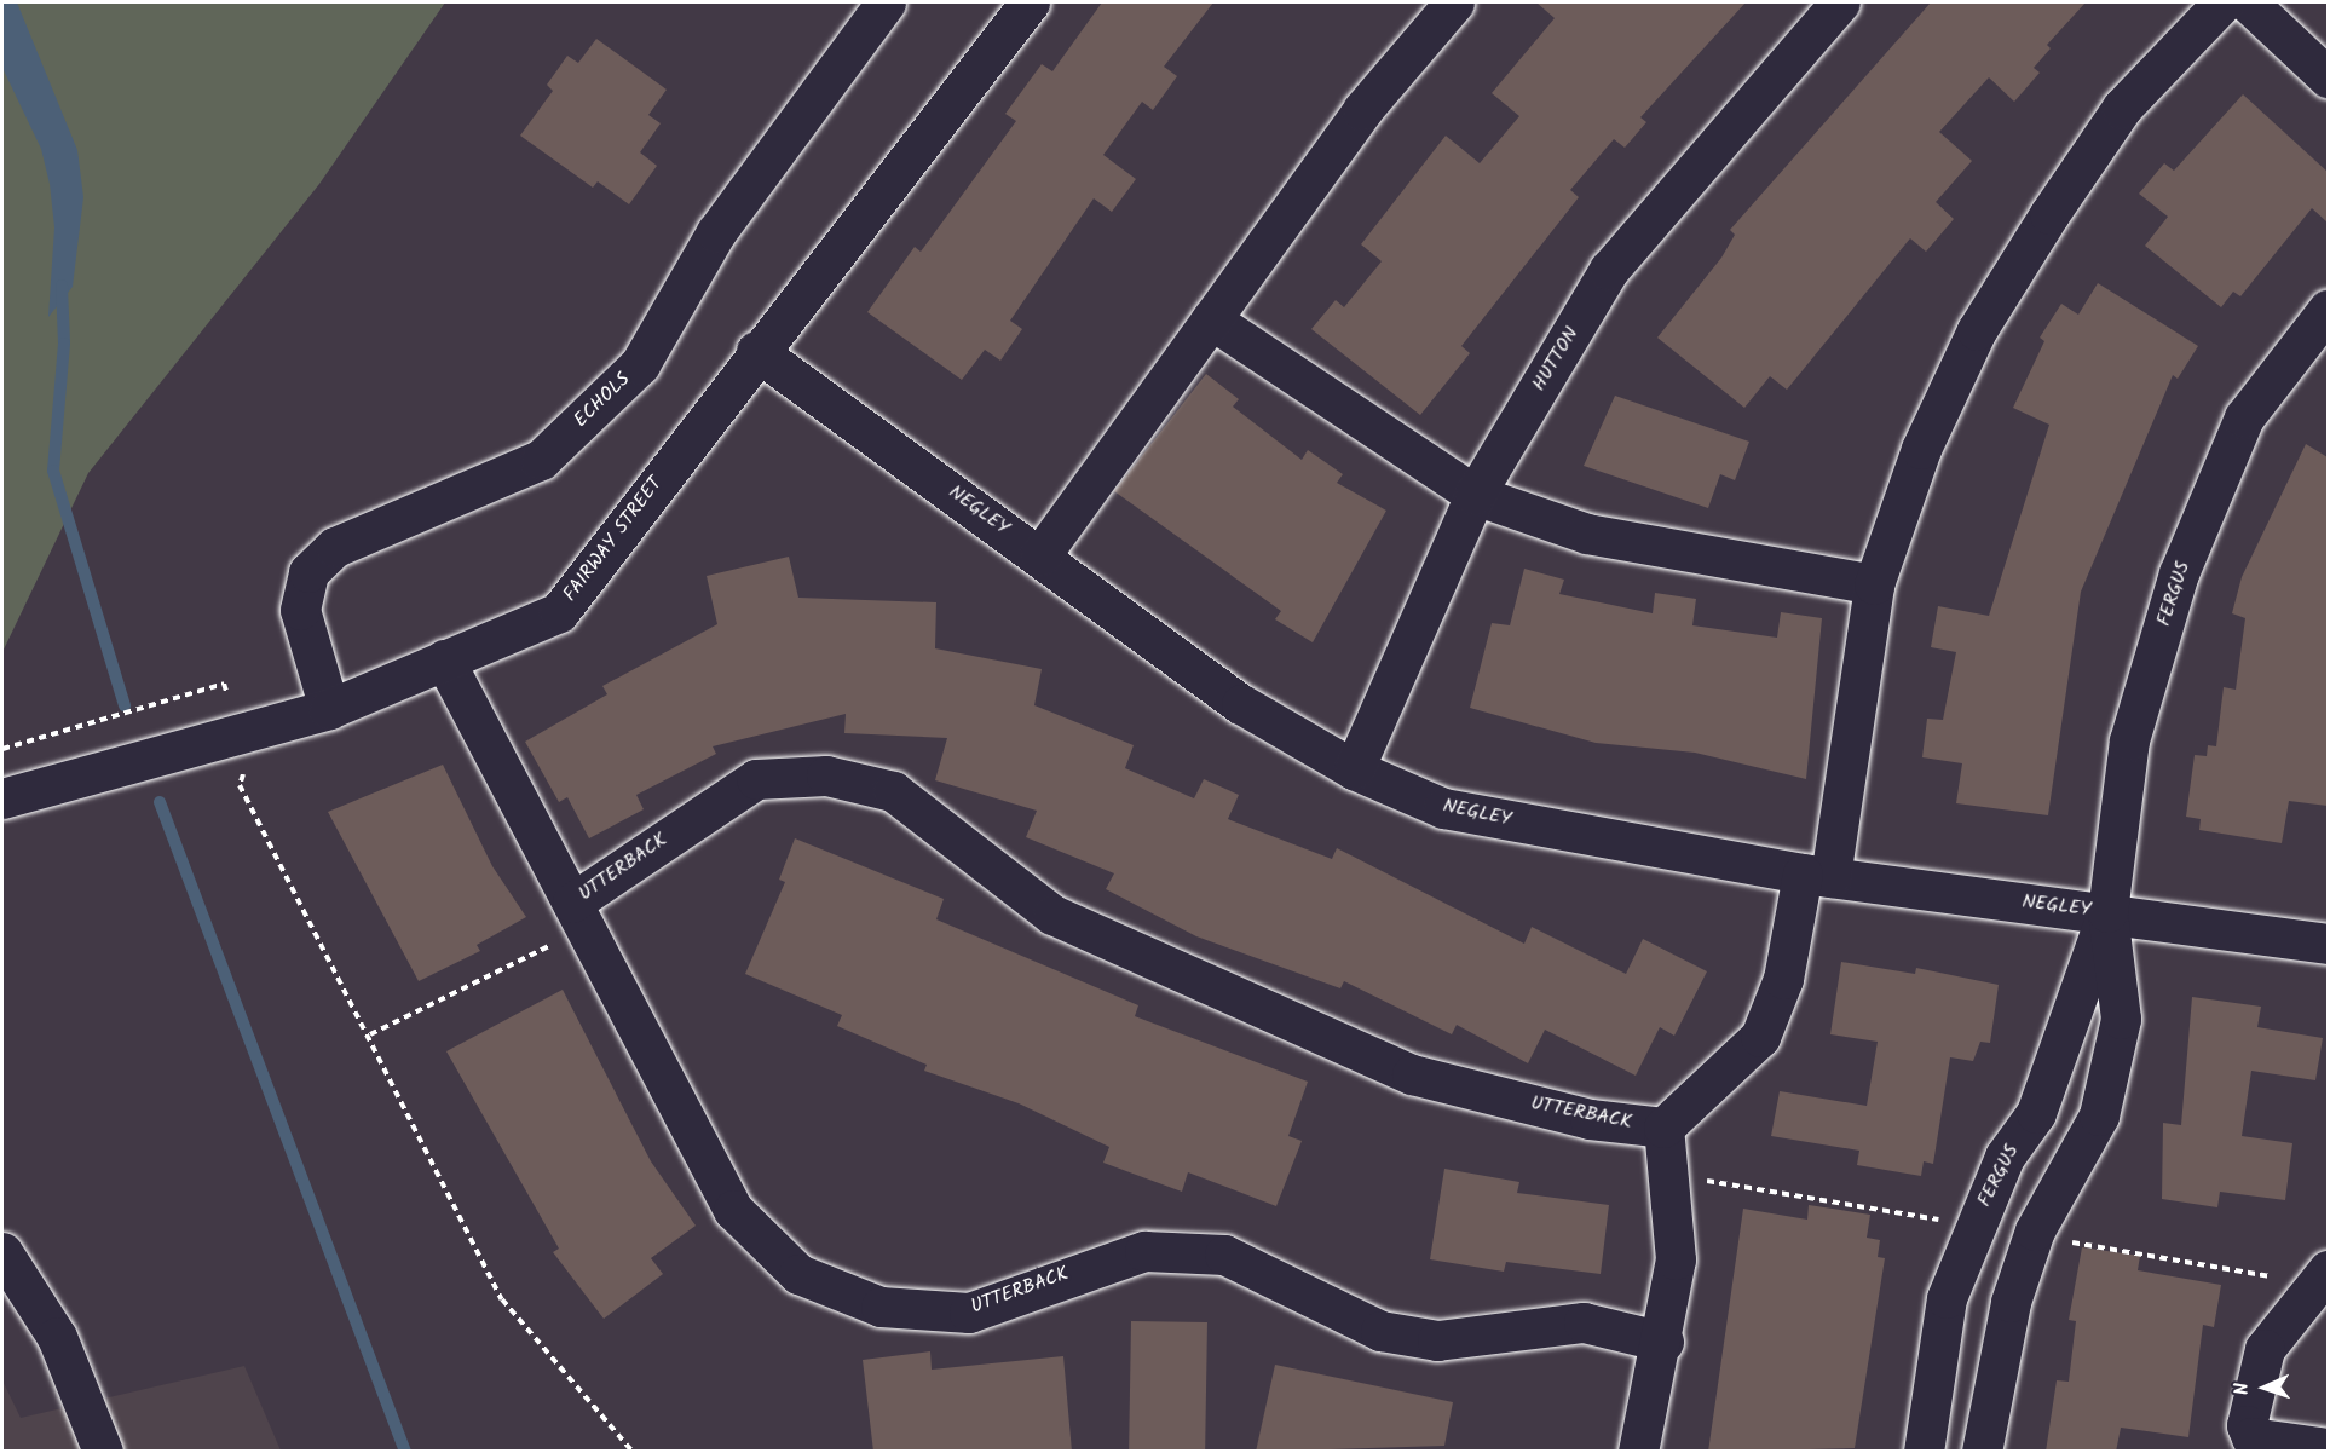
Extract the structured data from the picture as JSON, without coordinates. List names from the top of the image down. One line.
{"streets":{"street":["HUTTON","ECHOLS","NEGLEY","FAIRWAY STREET","FERGUS","UTTERBACK"]},"crossings":[["HUTTON","NEGLEY"],["ECHOLS","FAIRWAY STREET"],["NEGLEY","FAIRWAY STREET"],["NEGLEY","FERGUS"],["FAIRWAY STREET","UTTERBACK"]],"north":"left"}
